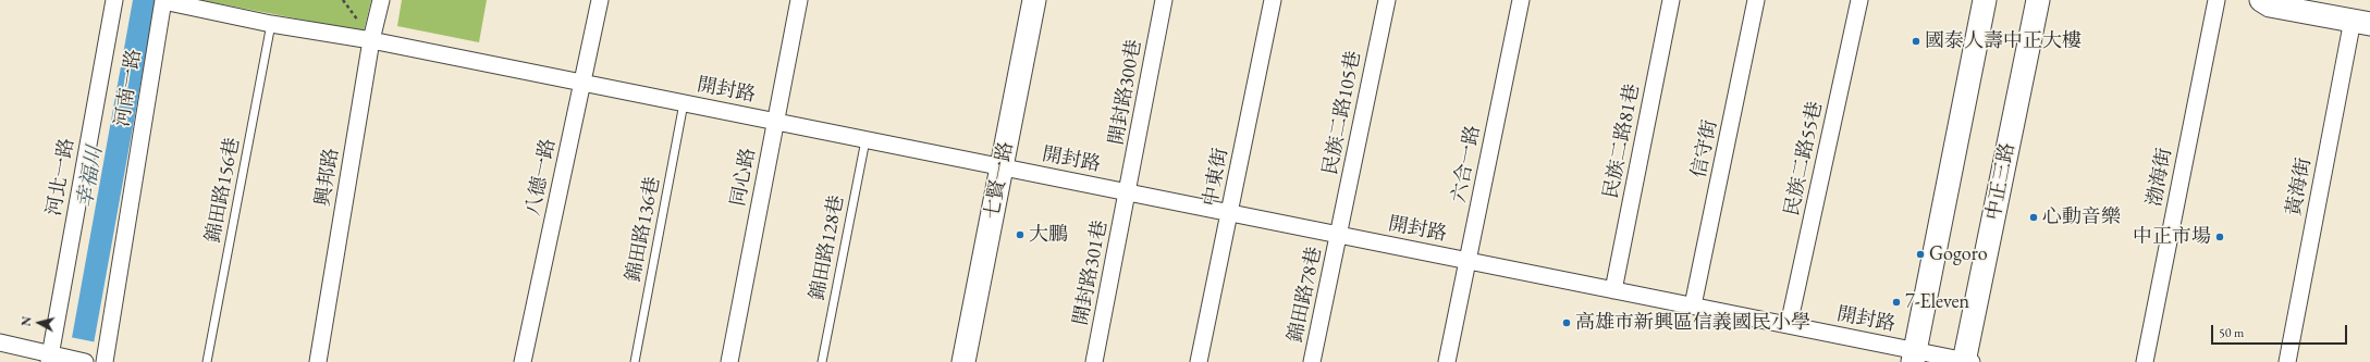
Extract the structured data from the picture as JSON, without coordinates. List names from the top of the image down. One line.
{"streets":{"street":["河南一路","開封路","開封路300巷","民族二路105巷","民族二路81巷","信守街","民族二路55巷","六合一路","河北一路","興邦路","八德一路","同心路","中東街","渤海街","七賢一路","中正三路","黃海街","開封路301巷","錦田路78巷"],"lane":["錦田路156巷","錦田路136巷","錦田路128巷"]},"crossings":[["河南一路","開封路"],["開封路","開封路300巷"],["開封路","民族二路105巷"],["開封路","民族二路81巷"],["開封路","信守街"],["開封路","民族二路55巷"],["開封路","六合一路"],["開封路","興邦路"],["開封路","八德一路"],["開封路","同心路"],["開封路","中東街"],["開封路","七賢一路"],["開封路","中正三路"],["開封路","錦田路156巷"],["開封路","錦田路136巷"],["開封路","錦田路128巷"],["開封路","開封路301巷"],["開封路","錦田路78巷"],["開封路300巷","開封路301巷"],["民族二路105巷","錦田路78巷"]],"water":["幸福川"],"places":["國泰人壽中正大樓","心動音樂","大鵬","中正市場","Gogoro","7-Eleven","高雄市新興區信義國民小學"],"scale_bar":"50 m","north":"left"}
